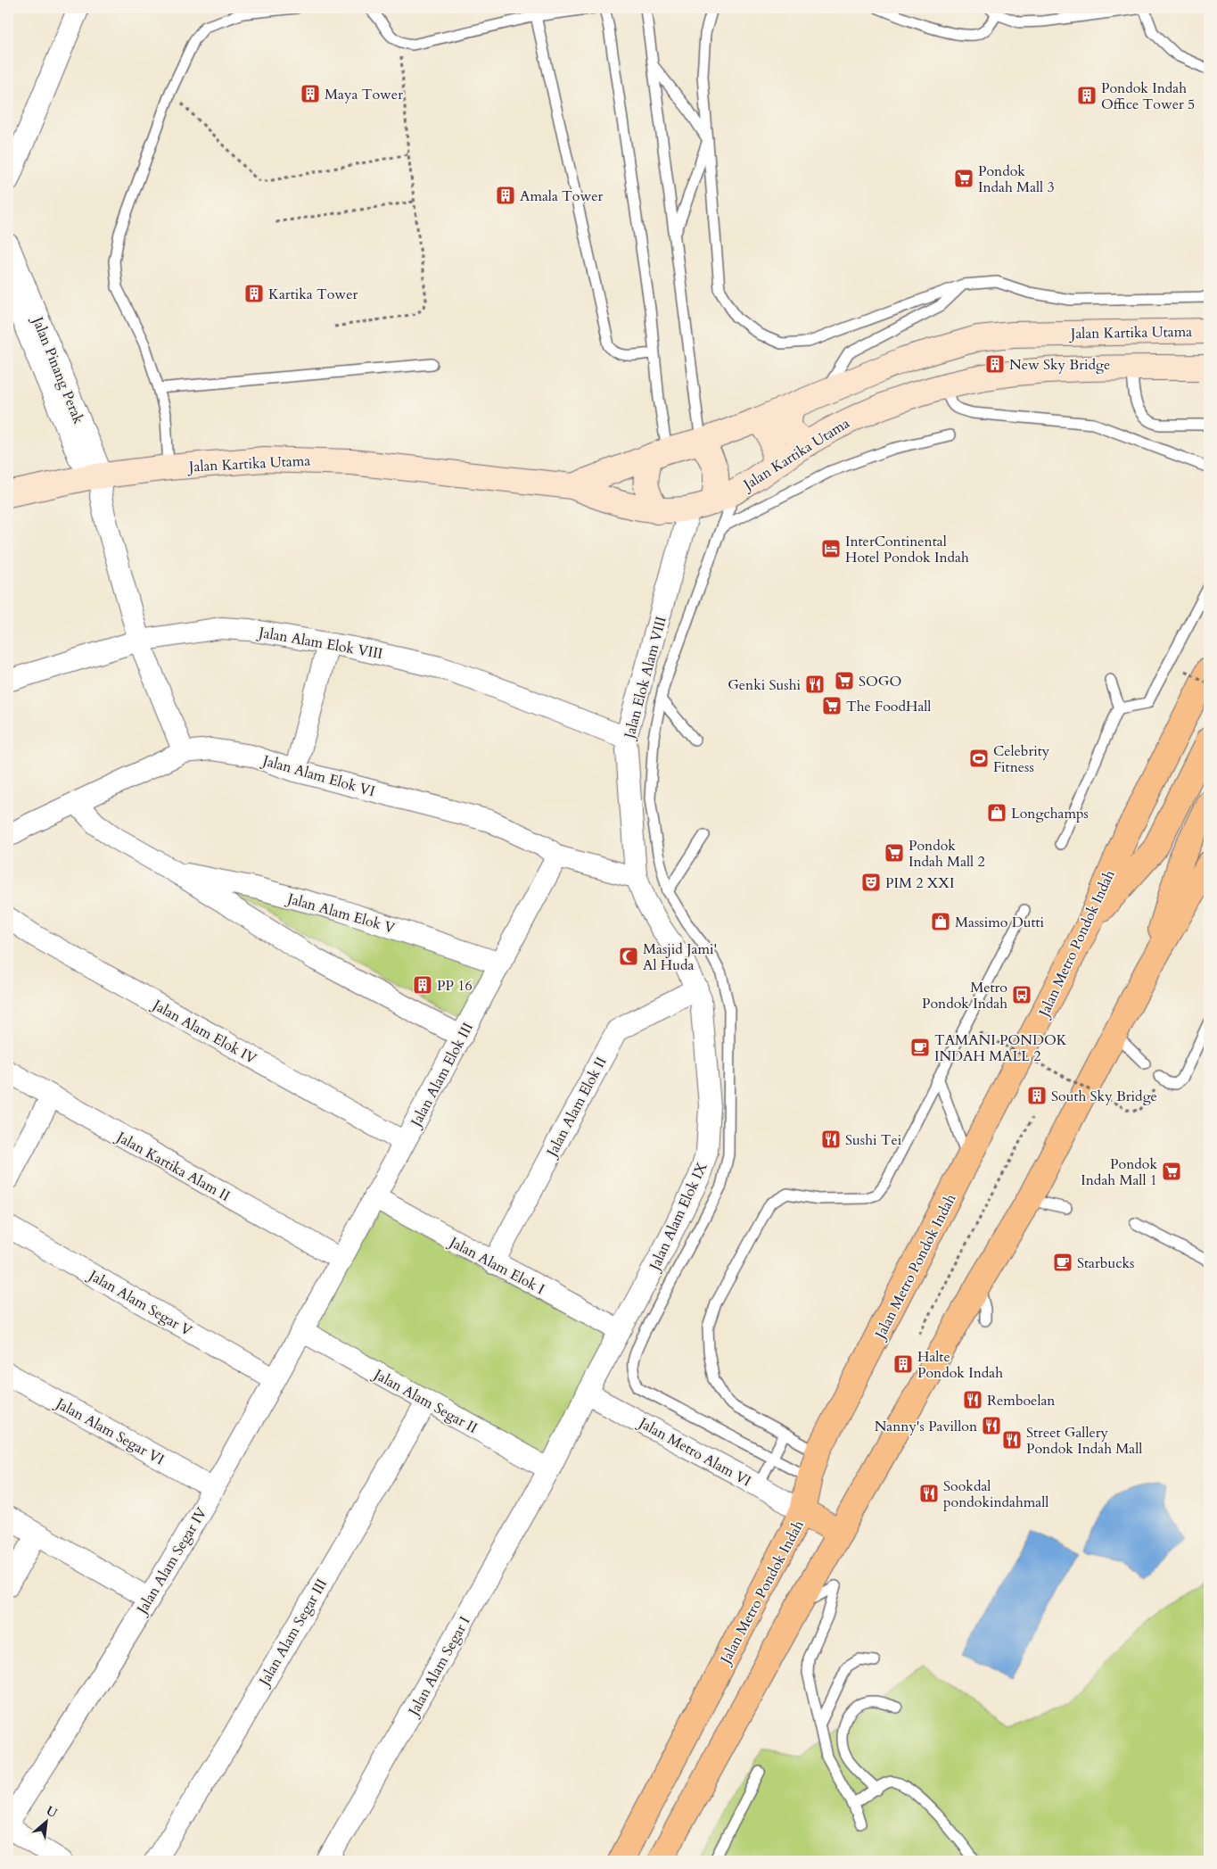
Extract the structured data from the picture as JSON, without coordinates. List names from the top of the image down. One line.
{"streets":{"highway":["Jalan Metro Pondok Indah"],"main road":["Jalan Kartika Utama"],"street":["Jalan Pinang Perak","Jalan Alam Elok VIII","Jalan Elok Alam VIII","Jalan Alam Elok VI","Jalan Alam Elok V","Jalan Alam Elok IV","Jalan Alam Elok III","Jalan Alam Elok II","Jalan Kartika Alam II","Jalan Alam Elok IX","Jalan Alam Elok I","Jalan Alam Segar V","Jalan Alam Segar II","Jalan Alam Segar VI","Jalan Metro Alam VI","Jalan Alam Segar IV","Jalan Alam Segar III","Jalan Alam Segar I"]},"crossings":[["Jalan Kartika Utama","Jalan Pinang Perak"],["Jalan Kartika Utama","Jalan Elok Alam VIII"],["Jalan Pinang Perak","Jalan Alam Elok VIII"],["Jalan Pinang Perak","Jalan Alam Elok VI"],["Jalan Alam Elok VIII","Jalan Elok Alam VIII"],["Jalan Elok Alam VIII","Jalan Alam Elok VI"],["Jalan Elok Alam VIII","Jalan Alam Elok IX"],["Jalan Alam Elok VI","Jalan Alam Elok V"],["Jalan Alam Elok VI","Jalan Alam Elok III"],["Jalan Alam Elok VI","Jalan Alam Elok IX"],["Jalan Alam Elok V","Jalan Alam Elok III"],["Jalan Metro Pondok Indah","Jalan Metro Alam VI"],["Jalan Alam Elok IV","Jalan Alam Elok III"],["Jalan Alam Elok III","Jalan Kartika Alam II"],["Jalan Alam Elok III","Jalan Alam Elok I"],["Jalan Alam Elok III","Jalan Alam Segar IV"],["Jalan Alam Elok II","Jalan Alam Elok IX"],["Jalan Alam Elok II","Jalan Alam Elok I"],["Jalan Alam Elok IX","Jalan Alam Elok I"],["Jalan Alam Elok IX","Jalan Alam Segar II"],["Jalan Alam Elok IX","Jalan Metro Alam VI"],["Jalan Alam Elok IX","Jalan Alam Segar I"],["Jalan Alam Segar V","Jalan Alam Segar IV"],["Jalan Alam Segar II","Jalan Alam Segar IV"],["Jalan Alam Segar II","Jalan Alam Segar III"],["Jalan Alam Segar II","Jalan Alam Segar I"],["Jalan Alam Segar VI","Jalan Alam Segar IV"]],"places":{"building":["Maya Tower","Pondok Indah Office Tower 5","Amala Tower","Kartika Tower","New Sky Bridge","PP 16","South Sky Bridge","Halte Pondok Indah"],"supermarket":["Pondok Indah Mall 3","SOGO","The FoodHall","Pondok Indah Mall 2","Pondok Indah Mall 1"],"hotel":["InterContinental Hotel Pondok Indah"],"restaurant":["Genki Sushi","Sushi Tei","Remboelan","Nanny's Pavillon","Street Gallery Pondok Indah Mall","Sookdal pondokindahmall"],"sports":["Celebrity Fitness"],"shop":["Longchamps","Massimo Dutti"],"theatre":["PIM 2 XXI"],"mosque":["Masjid Jami' Al Huda"],"bus stop":["Metro Pondok Indah"],"cafe":["TAMANI PONDOK INDAH MALL 2","Starbucks"]},"north":"top right"}
